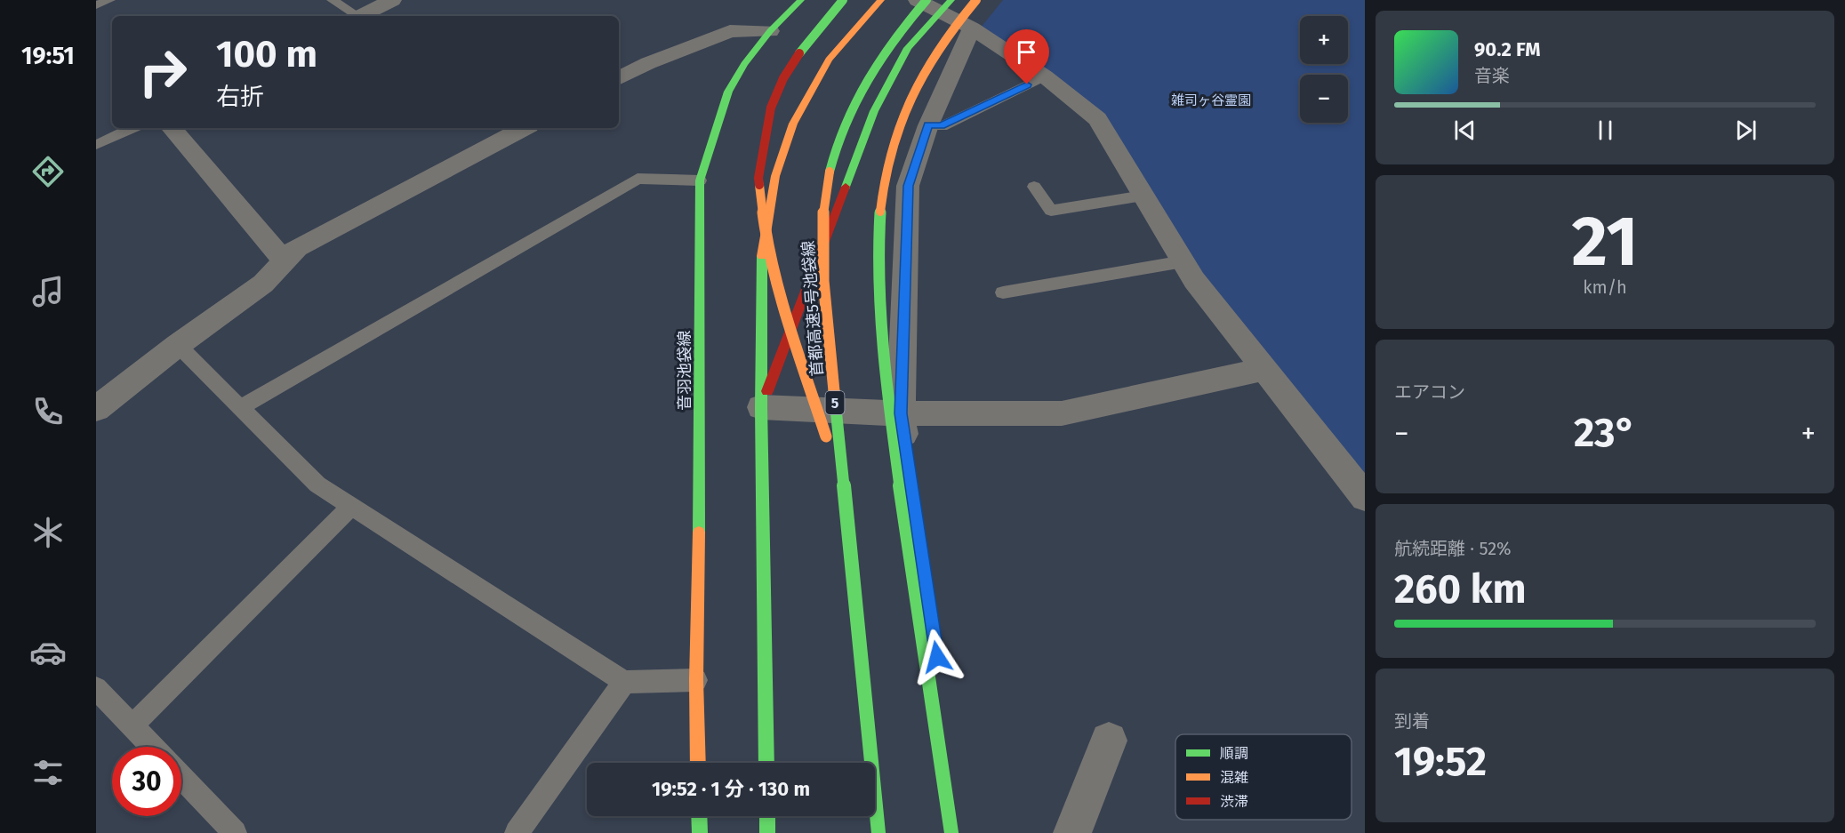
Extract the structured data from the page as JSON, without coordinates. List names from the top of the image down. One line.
{"streets":{"main road":["首都高速5号池袋線","音羽池袋線","5"]},"parks":["雑司ヶ谷霊園"],"legend":["順調","混雑","渋滞"],"page":{"tabs":"19:51","map_buttons":["+","−"],"turn":["100 m","右折"],"song":["90.2 FM","音楽"],"tile":[["21","km/h"],"エアコン",["航続距離 · 52%","260 km"],["到着","19:52"]],"heat":["−","23°","+"],"limit":"30","trip":"19:52 · 1 分 · 130 m"}}
